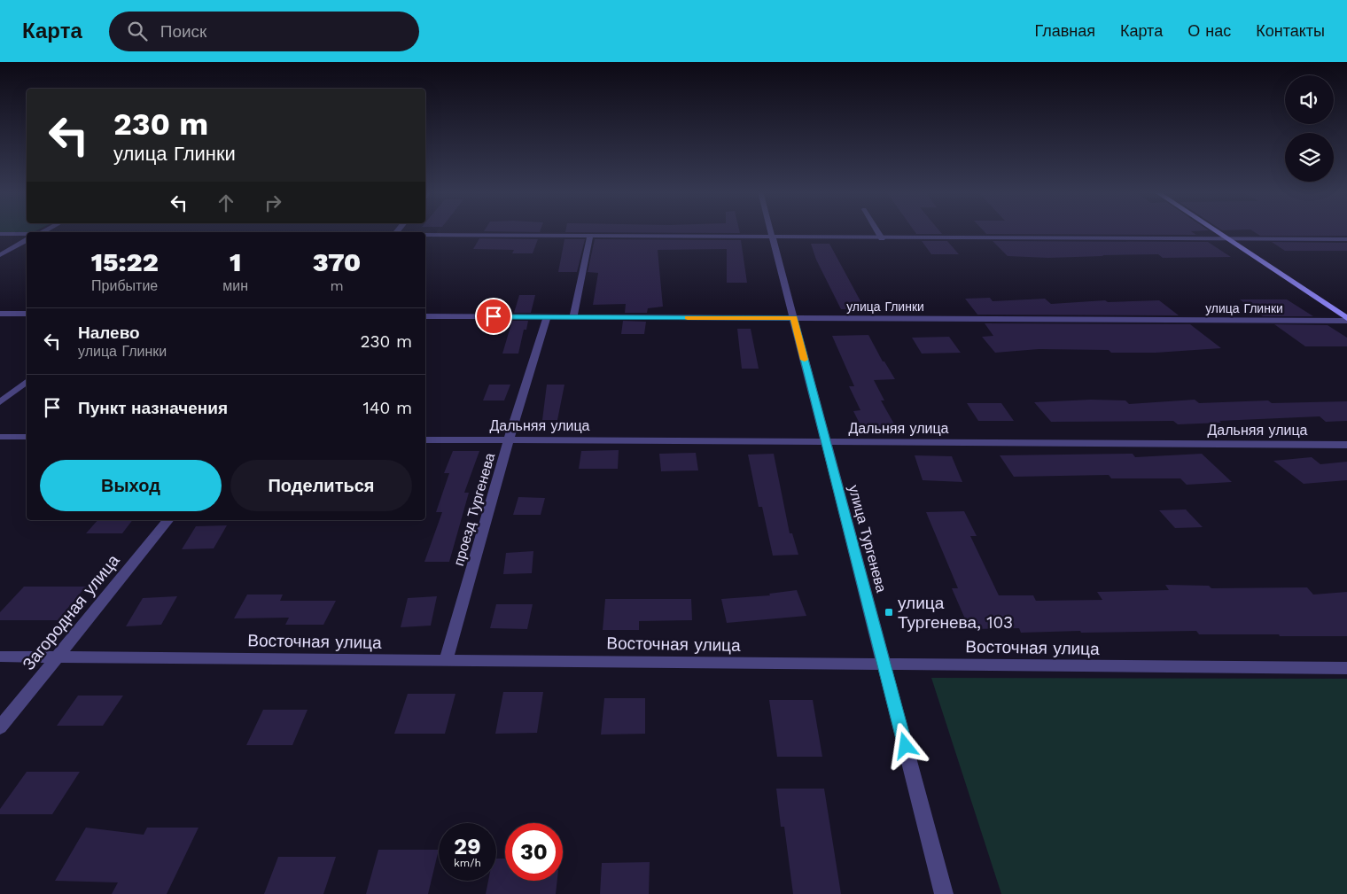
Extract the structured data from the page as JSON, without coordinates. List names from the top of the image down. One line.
{"streets":{"street":["улица Глинки","Дальняя улица","проезд Тургенева","улица Тургенева","Загородная улица","Восточная улица"]},"crossings":[["улица Глинки","проезд Тургенева"],["улица Глинки","улица Тургенева"],["Дальняя улица","проезд Тургенева"],["Дальняя улица","улица Тургенева"],["проезд Тургенева","Восточная улица"],["улица Тургенева","Восточная улица"],["Загородная улица","Восточная улица"]],"places":{"transit":["улица Тургенева, 103"]},"page":{"header":"Карта","search":"Поиск","nav":["Главная","Карта","О нас","Контакты"],"turn":["230 m","улица Глинки"],"eta":["15:22","Прибытие","1","мин","370","m"],"list":[{"name":"Налево","note":"улица Глинки","value":"230 m"},{"name":"Пункт назначения","value":"140 m"}],"buttons":["Выход","Поделиться"],"speed":"29 km/h","limit":"30"}}
